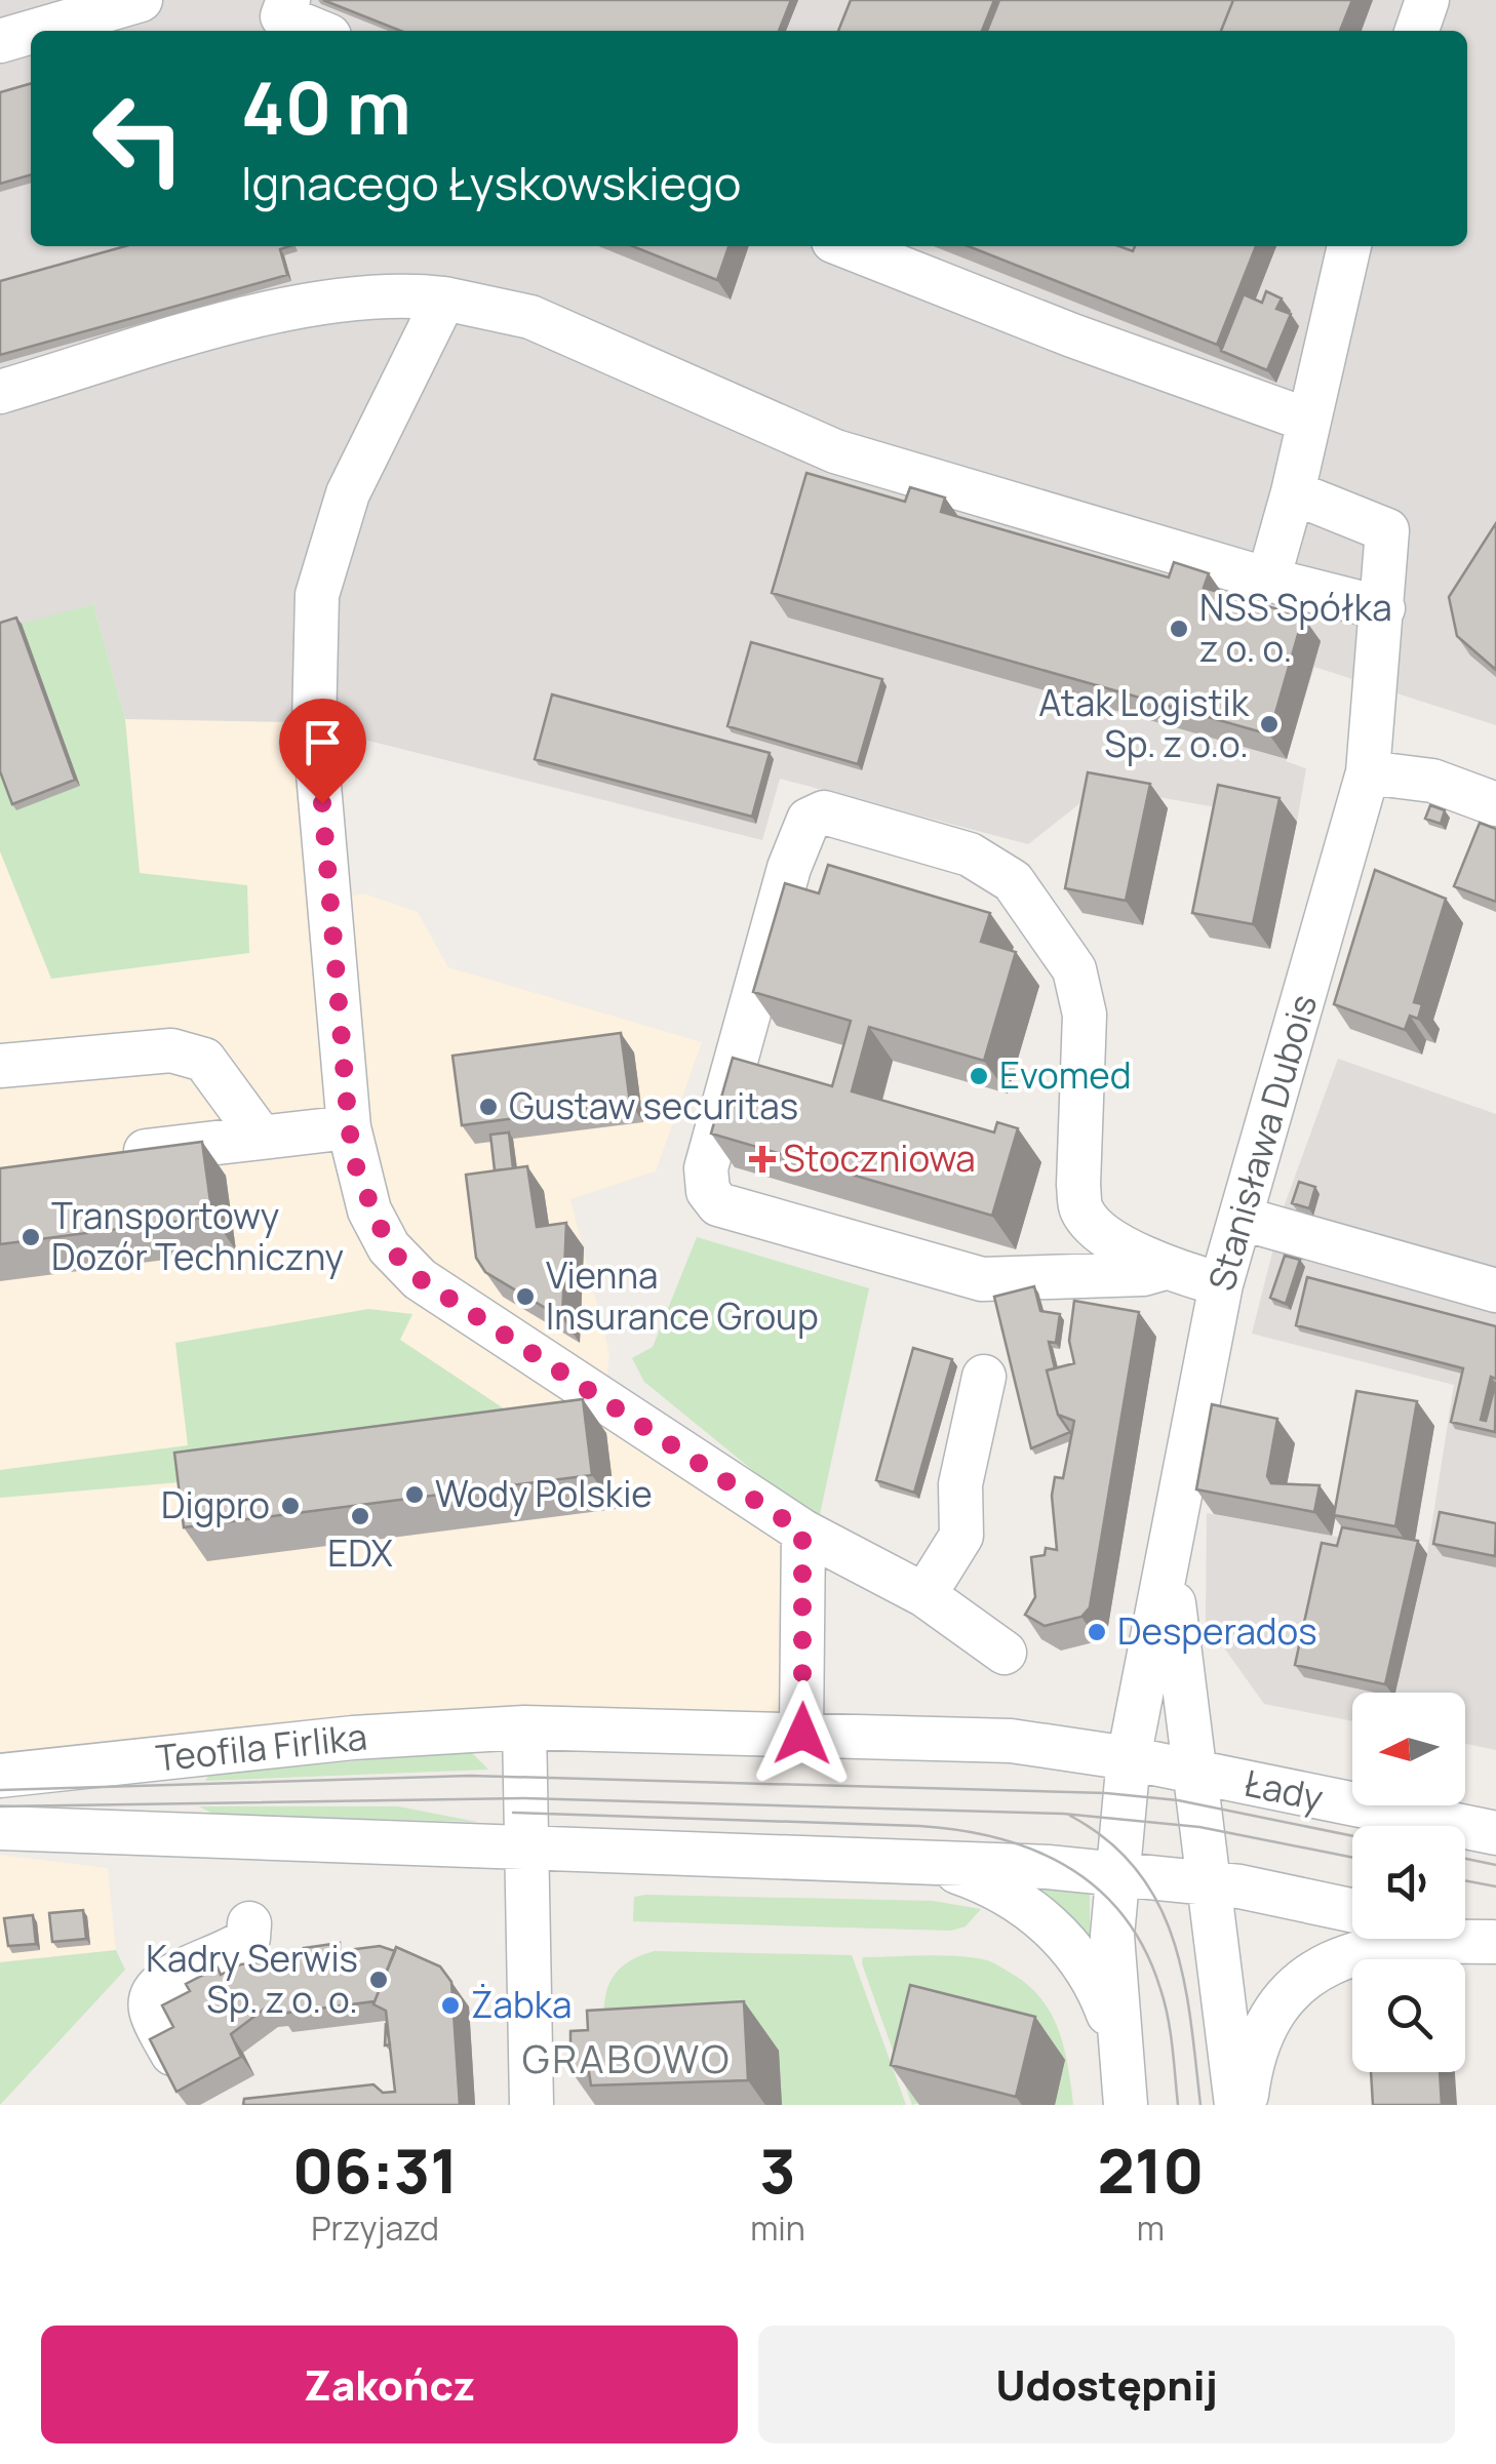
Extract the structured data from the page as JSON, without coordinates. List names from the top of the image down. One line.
{"streets":{"street":["Stanisława Dubois","Teofila Firlika","Łady"]},"crossings":[["Stanisława Dubois","Teofila Firlika"],["Stanisława Dubois","Łady"],["Teofila Firlika","Łady"]],"districts":["GRABOWO"],"places":{"other":["NSS Spółka z o. o.","Atak Logistik Sp. z o.o.","Evomed","Gustaw securitas","Transportowy Dozór Techniczny","Vienna Insurance Group","Wody Polskie","Digpro","EDX","Desperados","Kadry Serwis Sp. z o. o.","Żabka"],"health":["Stoczniowa"]},"north":"left","page":{"turn":["40 m","Ignacego Łyskowskiego"],"eta":["06:31","Przyjazd","3","min","210","m"],"buttons":["Zakończ","Udostępnij"]}}
